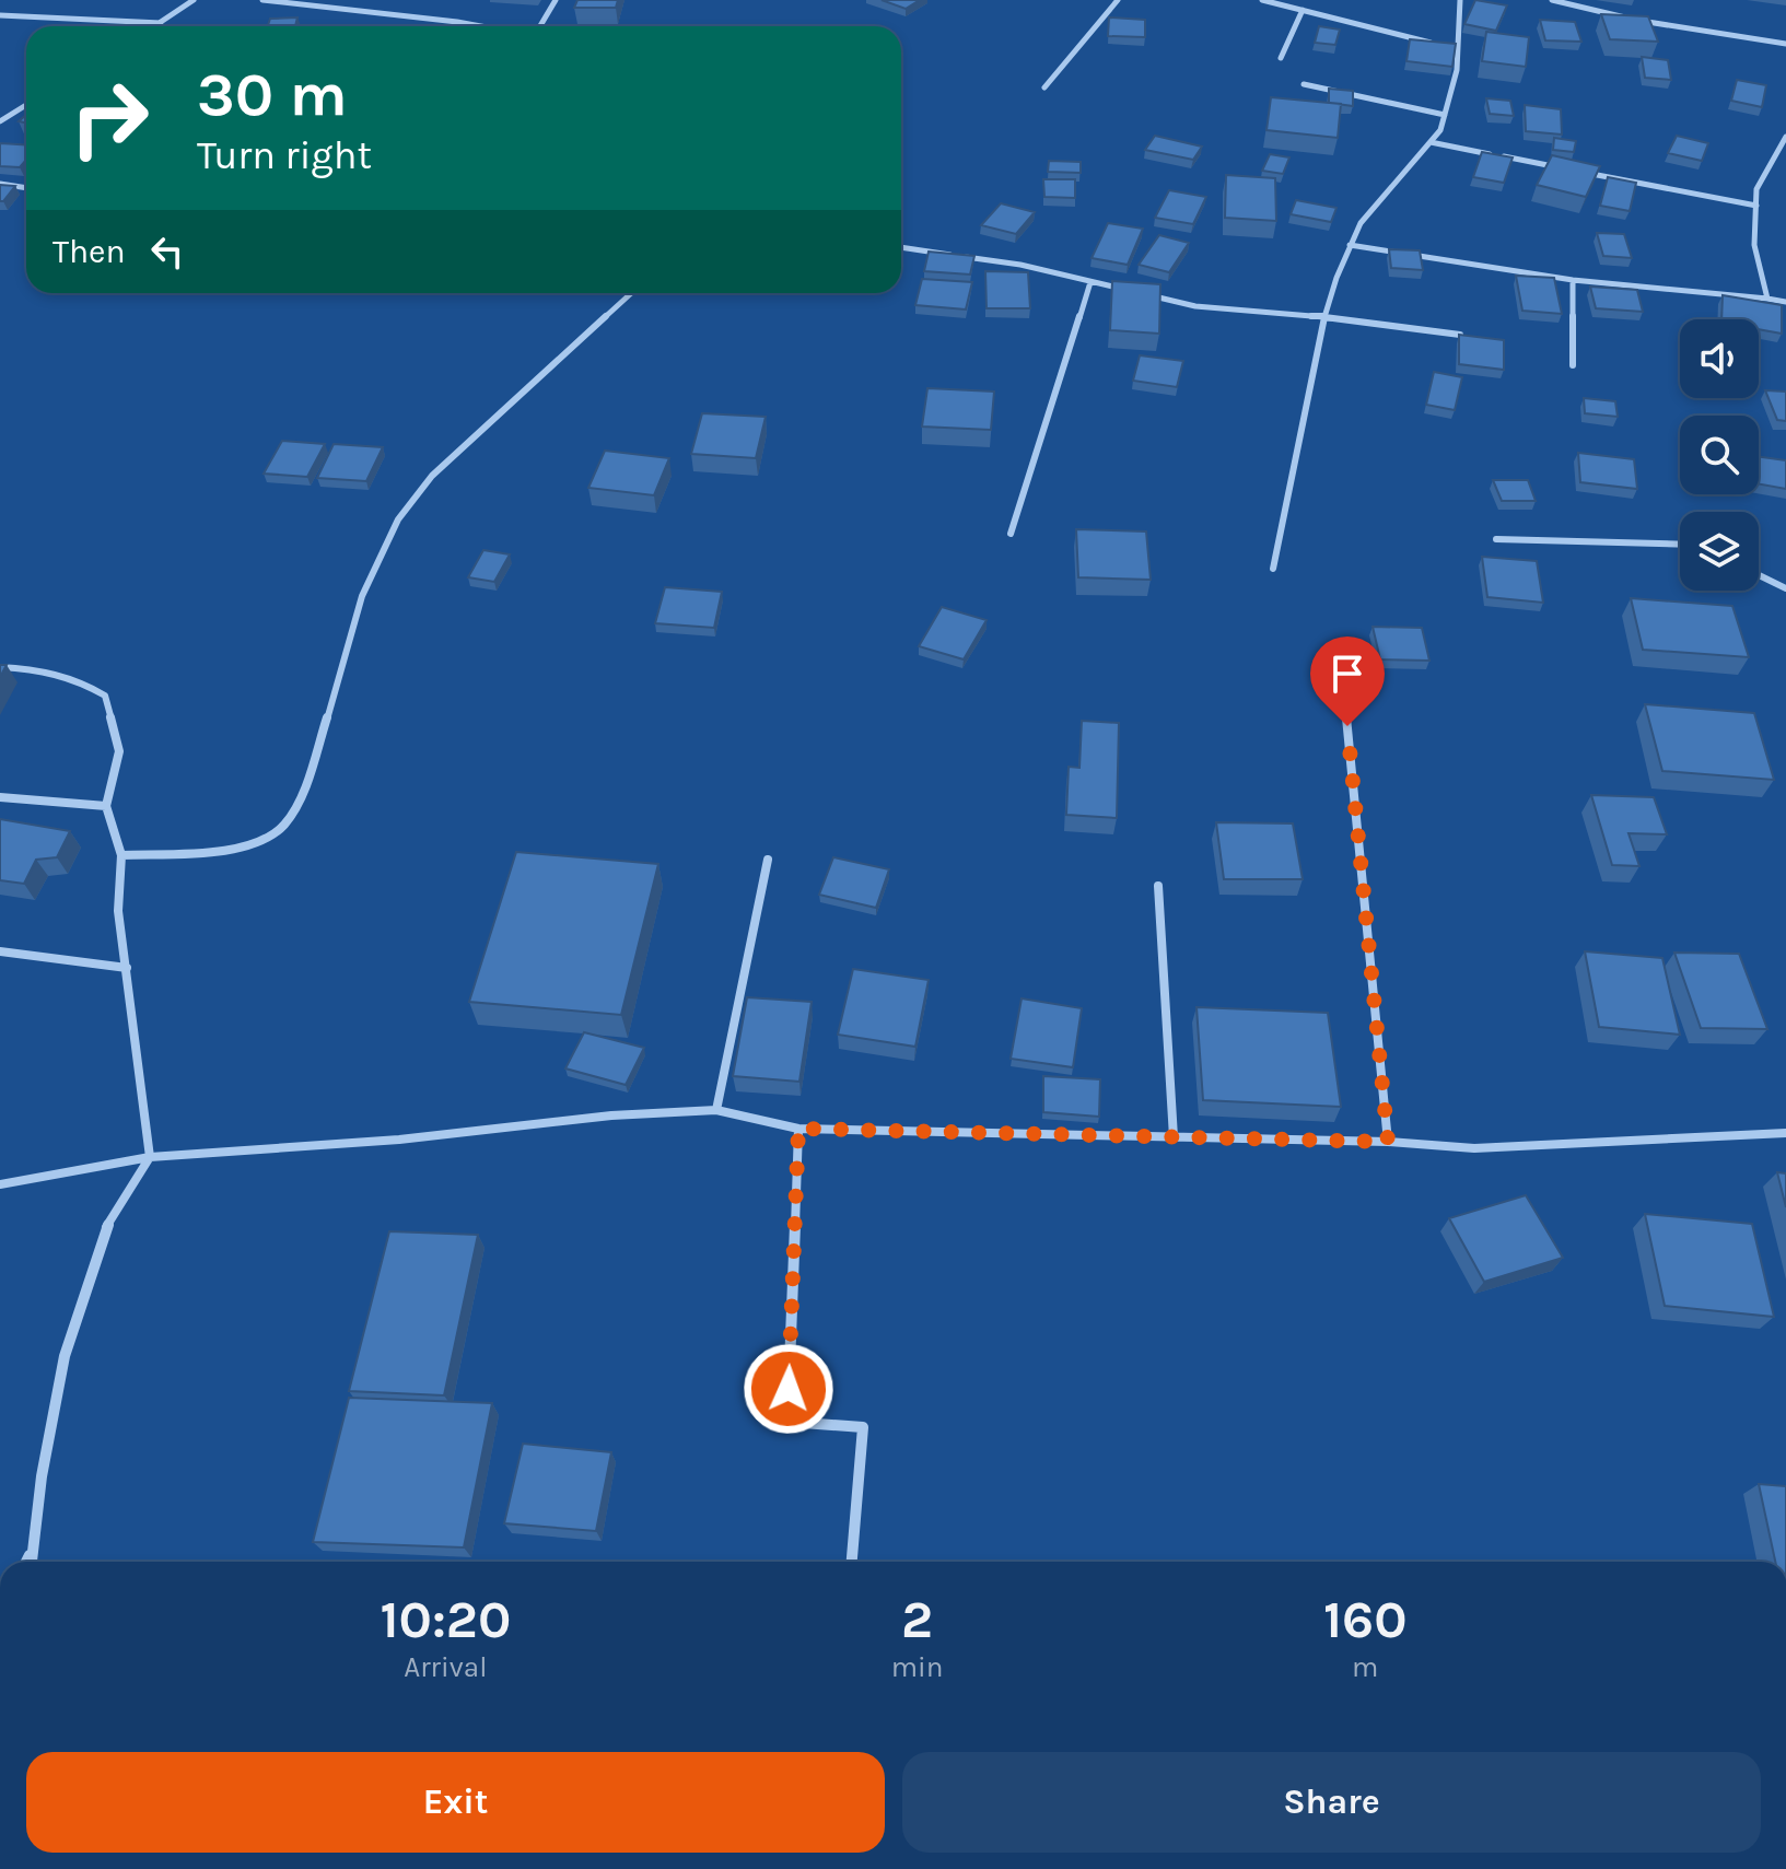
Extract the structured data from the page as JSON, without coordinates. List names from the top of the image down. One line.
{"page":{"turn":["30 m","Turn right"],"then":"Then","eta":["10:20","Arrival","2","min","160","m"],"buttons":["Exit","Share"]}}
